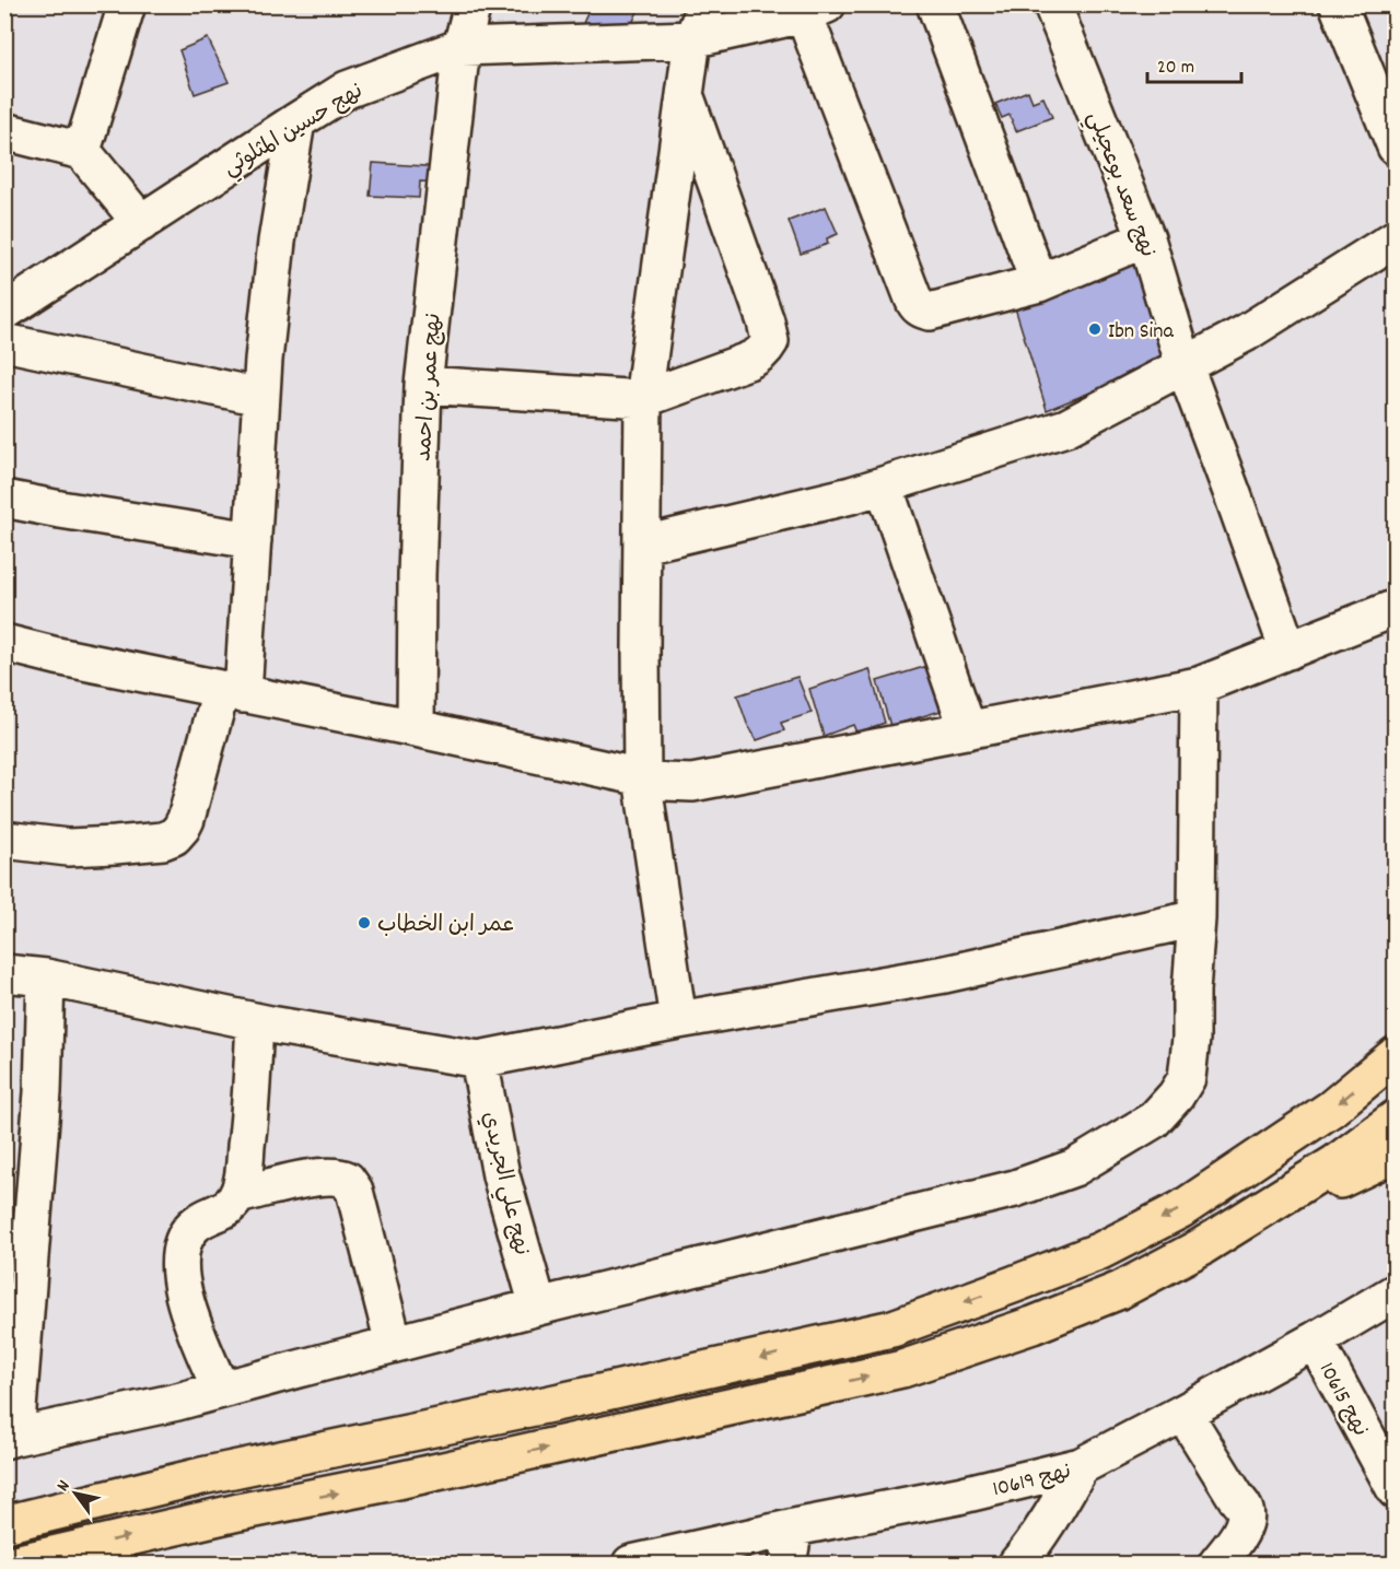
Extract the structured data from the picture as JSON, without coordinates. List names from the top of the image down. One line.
{"streets":{"street":["نهج حسين المثلوثي","نهج سعد بوعجيلي","نهج عمر بن احمد","نهج علي الجريدي","نهج 10615","نهج 10619"]},"crossings":[["نهج حسين المثلوثي","نهج عمر بن احمد"],["نهج 10615","نهج 10619"]],"places":["Ibn Sina","عمر ابن الخطاب"],"scale_bar":"20 m","north":"top left"}
